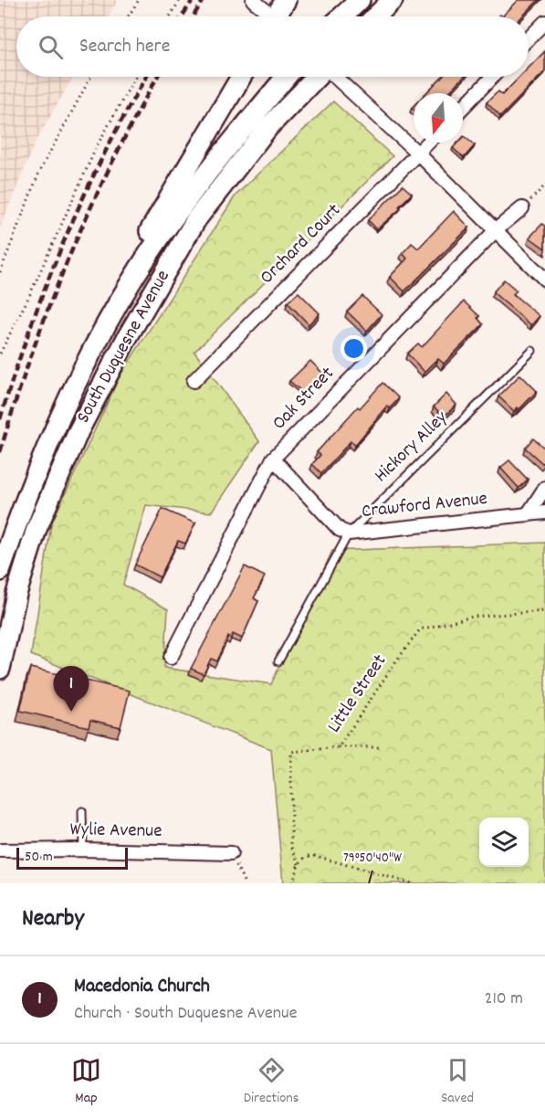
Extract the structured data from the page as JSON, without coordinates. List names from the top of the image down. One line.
{"streets":{"main road":["South Duquesne Avenue"],"street":["Orchard Court","Oak Street","Crawford Avenue","Wylie Avenue"],"lane":["Hickory Alley"],"path":["Little Street"]},"crossings":[["Oak Street","Crawford Avenue"],["Hickory Alley","Crawford Avenue"]],"scale_bar":"50 m","north":"bottom","page":{"search":"Search here","pins":"1","scale":"50 m","heading":"Nearby","list":[{"mark":"1","name":"Macedonia Church","note":"Church · South Duquesne Avenue","value":"210 m"}],"nav":["Map","Directions","Saved"]},"coordinates":["79°50'40\"W"]}
